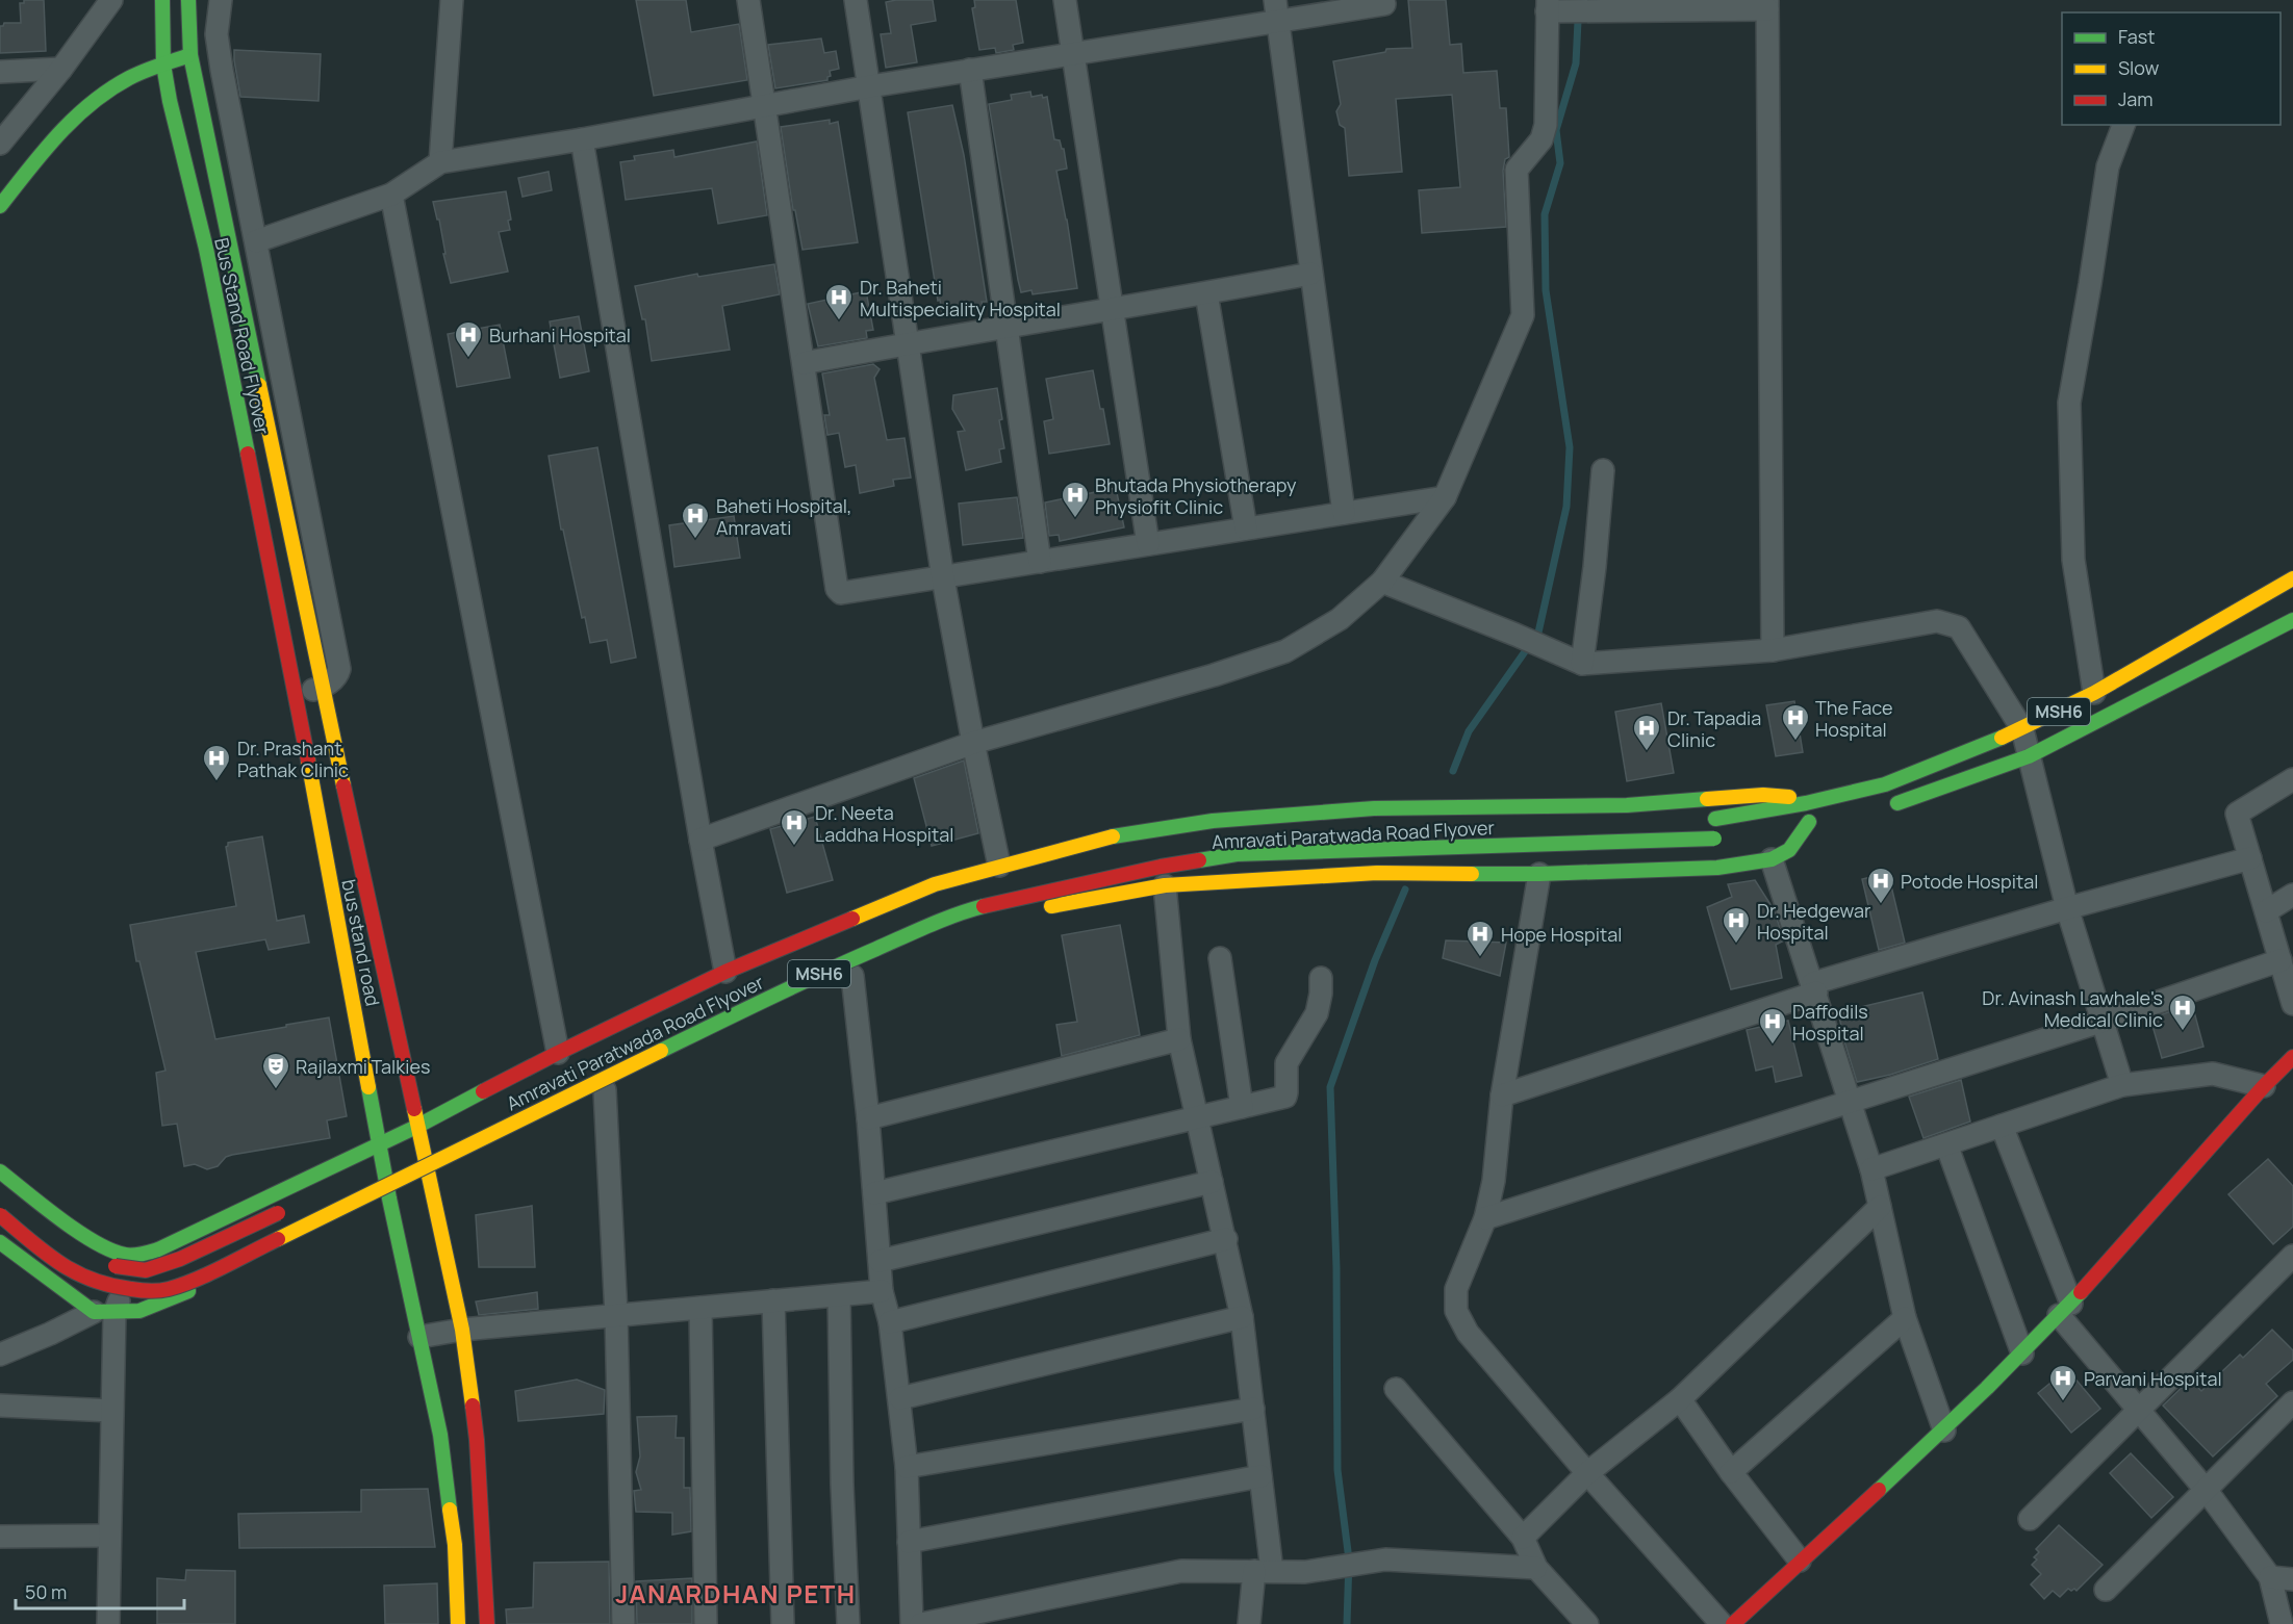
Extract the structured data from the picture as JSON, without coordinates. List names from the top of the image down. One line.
{"streets":{"main road":["Bus Stand Road Flyover","MSH6","Amravati Paratwada Road Flyover","bus stand road"]},"crossings":[["Bus Stand Road Flyover","bus stand road"]],"districts":["JANARDHAN PETH"],"places":{"hospital":["Dr. Baheti Multispeciality Hospital","Burhani Hospital","Bhutada Physiotherapy Physiofit Clinic","Baheti Hospital, Amravati","The Face Hospital","Dr. Tapadia Clinic","Dr. Prashant Pathak Clinic","Dr. Neeta Laddha Hospital","Potode Hospital","Dr. Hedgewar Hospital","Hope Hospital","Dr. Avinash Lawhale's Medical Clinic","Daffodils Hospital","Parvani Hospital"],"theatre":["Rajlaxmi Talkies"]},"legend":["Fast","Slow","Jam"],"scale_bar":"50 m"}
